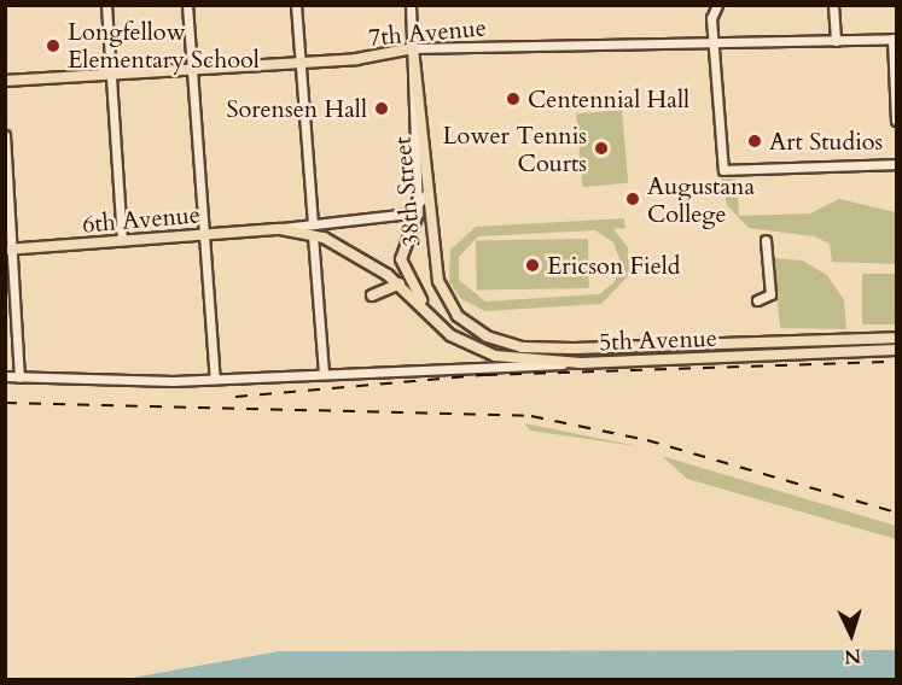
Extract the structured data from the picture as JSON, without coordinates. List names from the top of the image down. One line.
{"streets":{"main road":["7th Avenue","38th Street","6th Avenue","5th Avenue"]},"crossings":[["7th Avenue","38th Street"],["38th Street","6th Avenue"],["38th Street","5th Avenue"],["6th Avenue","5th Avenue"]],"places":["Longfellow Elementary School","Centennial Hall","Sorensen Hall","Art Studios","Lower Tennis Courts","Augustana College","Ericson Field"],"north":"bottom"}
